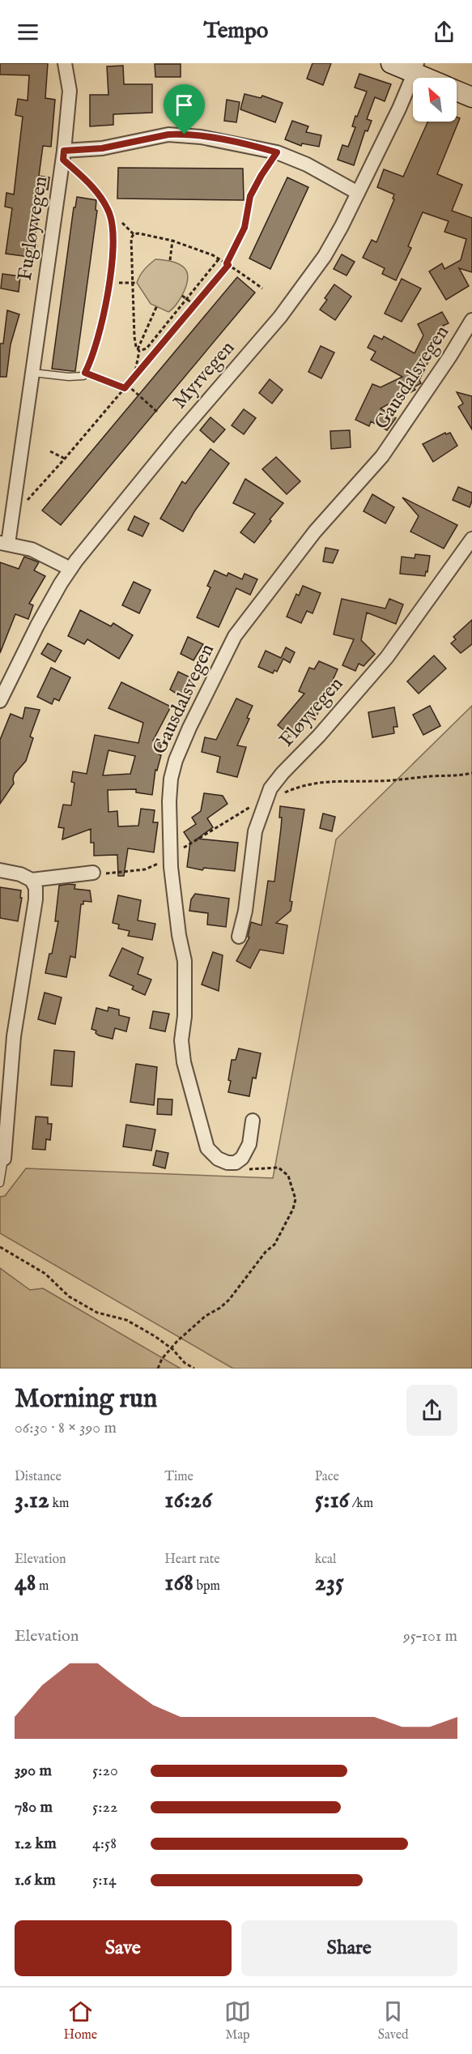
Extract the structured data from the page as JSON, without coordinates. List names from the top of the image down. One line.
{"streets":{"street":["Fugløyvegen","Myrvegen","Gausdalsvegen","Fløyvegen"]},"north":"top left","page":{"header":"Tempo","heading":["Morning run","06:30 · 8 × 390 m"],"stats":[["Distance","3.12 km"],["Time","16:26"],["Pace","5:16 /km"],["Elevation","48 m"],["Heart rate","168 bpm"],["kcal","235"]],"chart":["Elevation","95–101 m"],"list":[{"name":"390 m","note":"5:20"},{"name":"780 m","note":"5:22"},{"name":"1.2 km","note":"4:58"},{"name":"1.6 km","note":"5:14"}],"buttons":["Save","Share"],"tabs":["Home","Map","Saved"]}}
